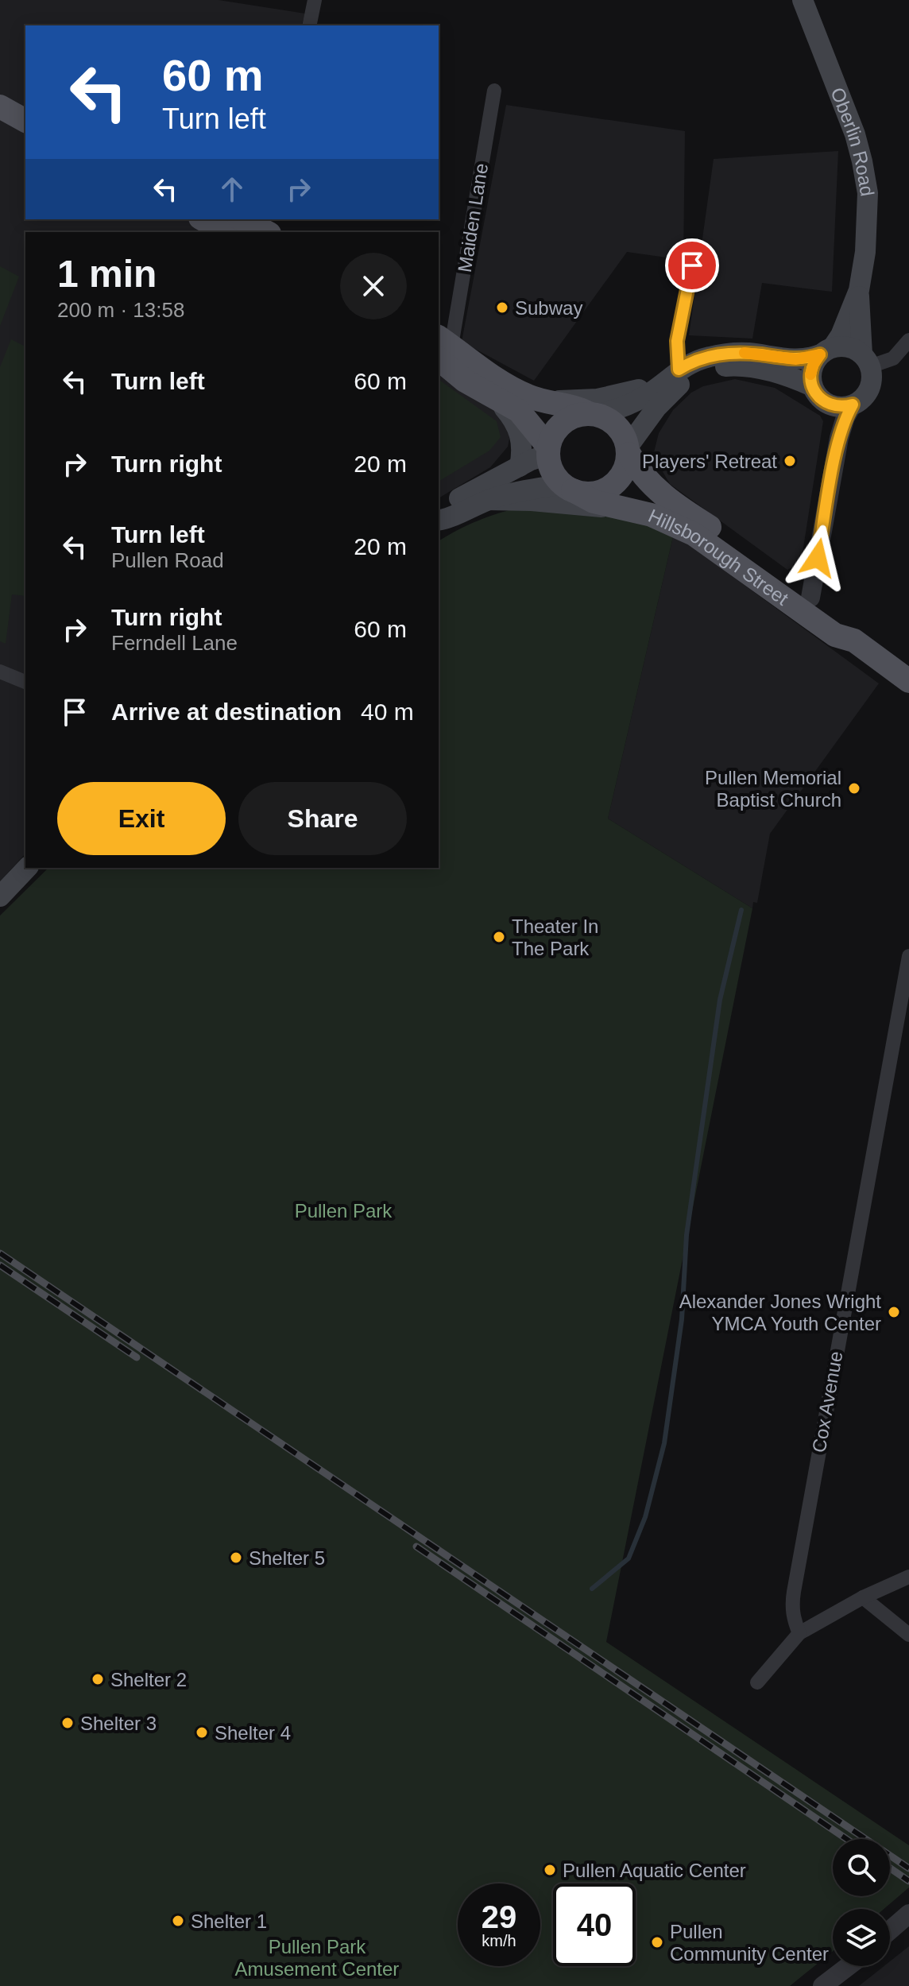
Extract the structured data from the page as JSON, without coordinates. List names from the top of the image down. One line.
{"streets":{"main road":["Oberlin Road","Hillsborough Street"],"street":["Maiden Lane","Cox Avenue"]},"parks":["Pullen Park","Pullen Park Amusement Center"],"places":["Subway","Players' Retreat","Pullen Memorial Baptist Church","Theater In The Park","Alexander Jones Wright YMCA Youth Center","Shelter 5","Shelter 2","Shelter 3","Shelter 4","Pullen Aquatic Center","Shelter 1","Pullen Community Center"],"page":{"turn":["60 m","Turn left"],"heading":["1 min","200 m · 13:58"],"list":[{"name":"Turn left","value":"60 m"},{"name":"Turn right","value":"20 m"},{"name":"Turn left","note":"Pullen Road","value":"20 m"},{"name":"Turn right","note":"Ferndell Lane","value":"60 m"},{"name":"Arrive at destination","value":"40 m"}],"buttons":["Exit","Share"],"speed":"29 km/h","limit":"40"}}
